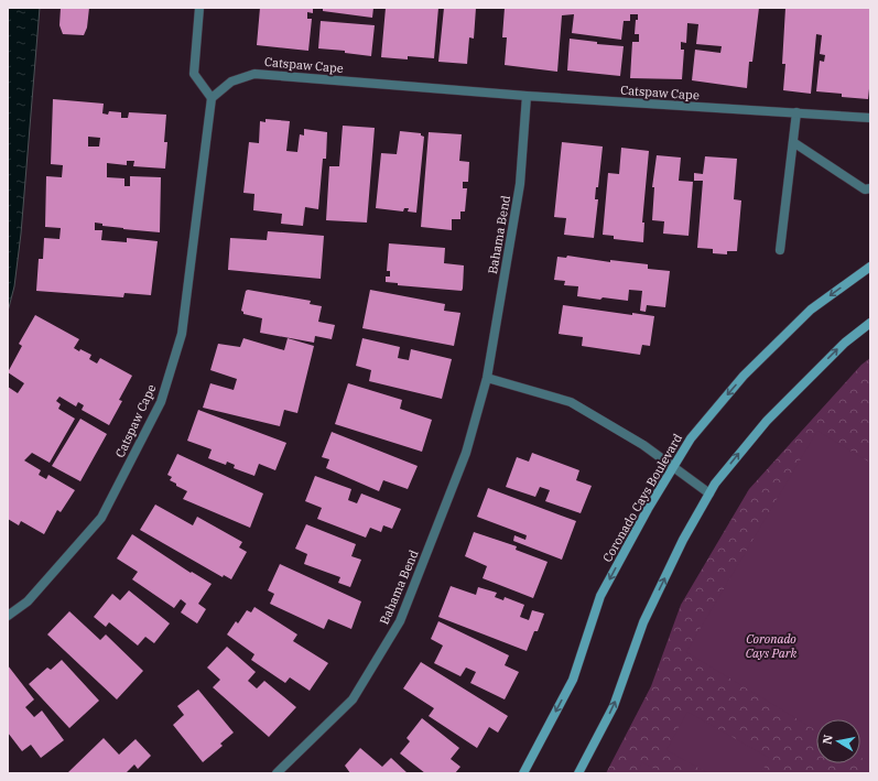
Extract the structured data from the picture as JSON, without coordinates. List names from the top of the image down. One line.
{"streets":{"street":["Catspaw Cape","Bahama Bend","Coronado Cays Boulevard"]},"crossings":[["Catspaw Cape","Bahama Bend"]],"parks":["Coronado Cays Park"],"north":"left"}
